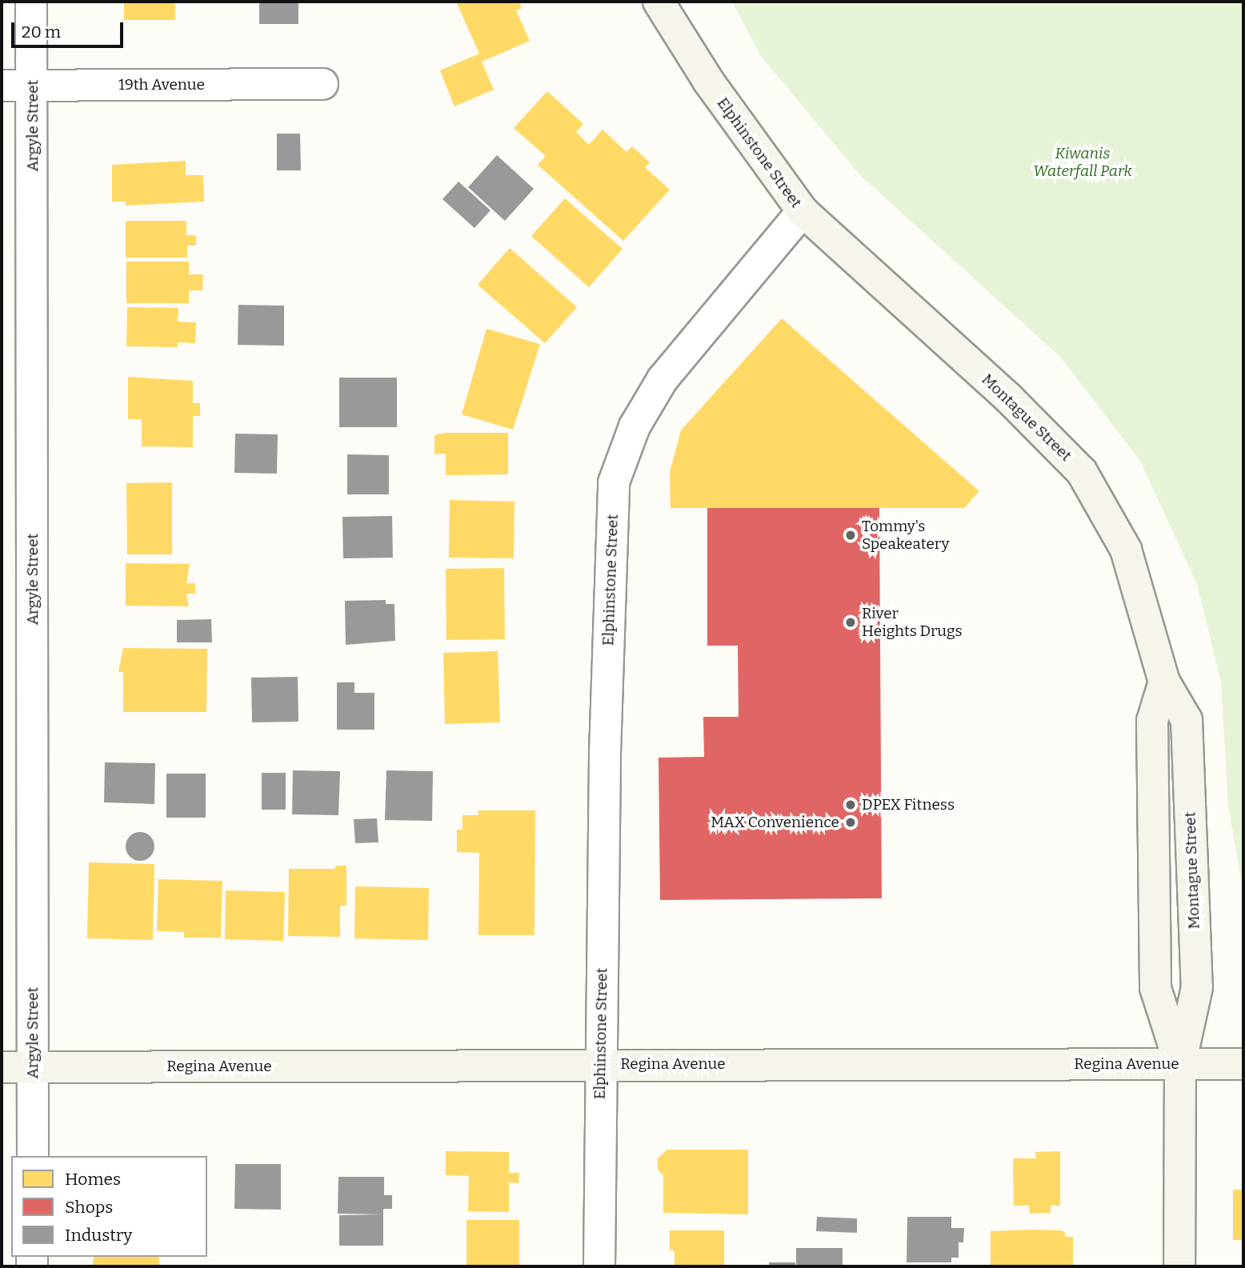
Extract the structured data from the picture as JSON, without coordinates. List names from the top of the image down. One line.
{"streets":{"street":["19th Avenue","Argyle Street","Elphinstone Street","Montague Street","Regina Avenue"]},"crossings":[["19th Avenue","Argyle Street"],["Argyle Street","Regina Avenue"],["Elphinstone Street","Montague Street"],["Elphinstone Street","Regina Avenue"],["Montague Street","Regina Avenue"]],"parks":["Kiwanis Waterfall Park"],"places":["Tommy's Speakeatery","River Heights Drugs","DPEX Fitness","MAX Convenience"],"legend":["Homes","Shops","Industry"],"scale_bar":"20 m"}
